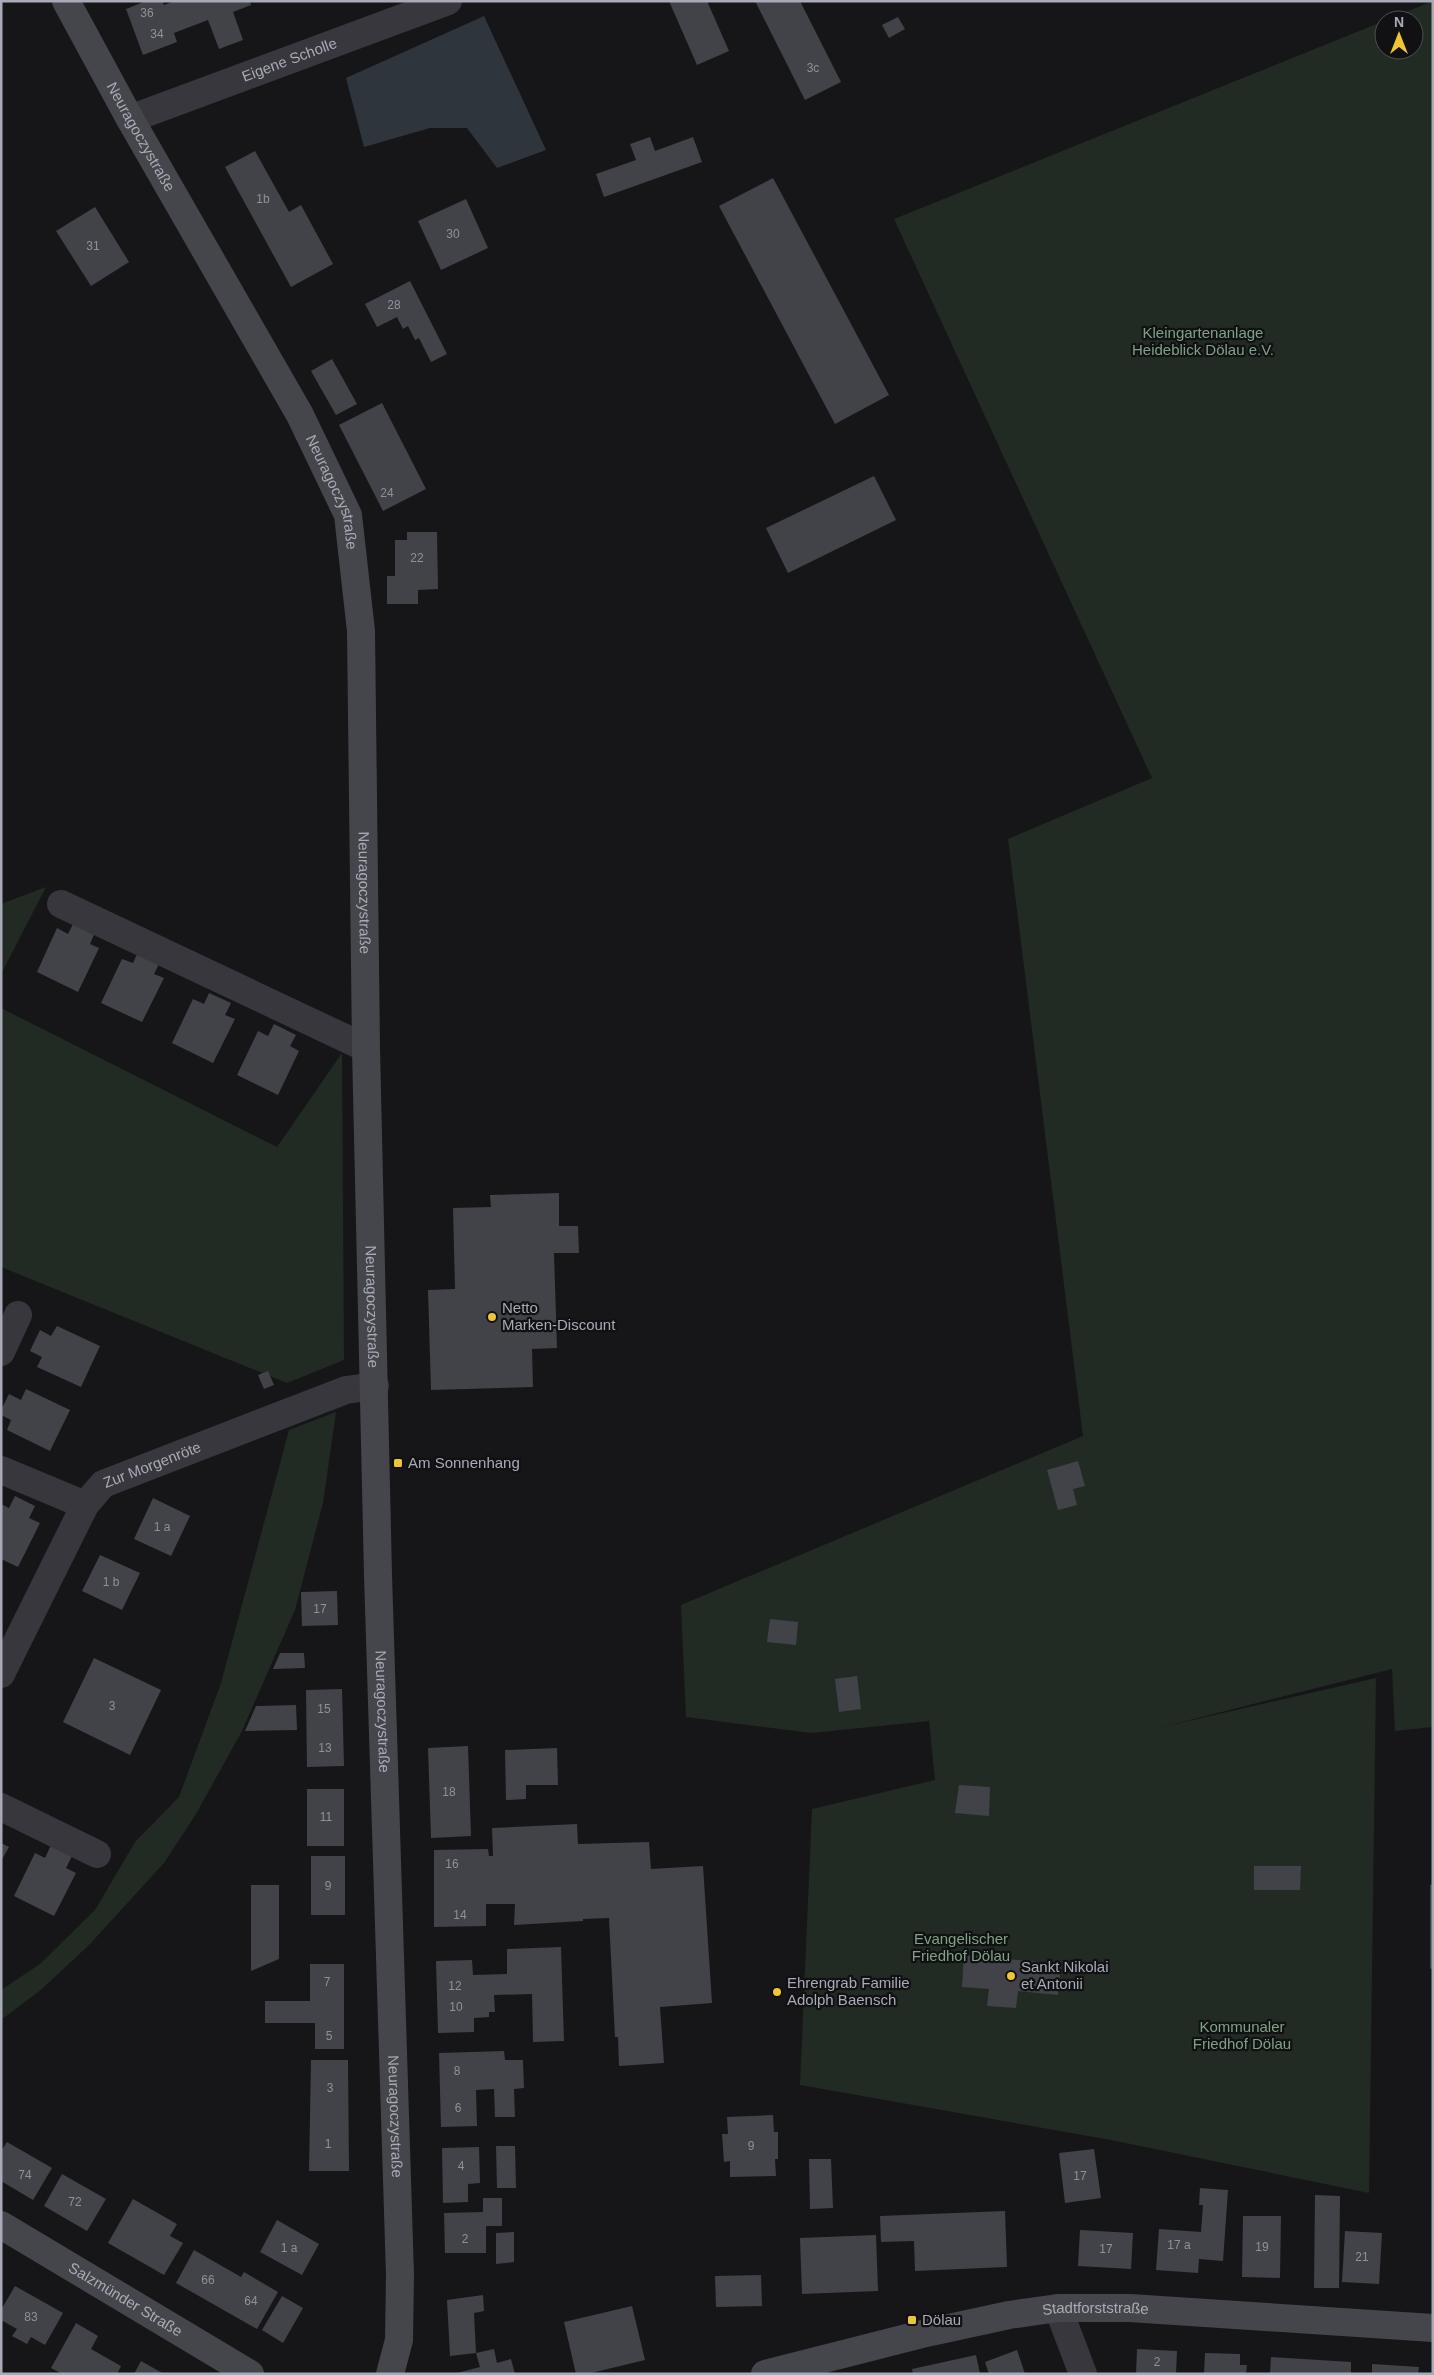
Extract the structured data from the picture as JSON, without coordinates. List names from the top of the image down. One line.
{"streets":{"main road":["Neuragoczystraße","Salzmünder Straße","Stadtforststraße"],"street":["Eigene Scholle","Zur Morgenröte"]},"crossings":[["Eigene Scholle","Neuragoczystraße"],["Neuragoczystraße","Zur Morgenröte"]],"parks":["Kleingartenanlage Heideblick Dölau e.V.","Evangelischer Friedhof Dölau","Kommunaler Friedhof Dölau"],"places":{"other":["Netto Marken-Discount","Sankt Nikolai et Antonii","Ehrengrab Familie Adolph Baensch"],"transit":["Am Sonnenhang","Dölau"]},"house_numbers":["36","34","3c","1b","30","31","28","24","22","1 a","1 b","17","3","15","13","18","11","16","9","14","7","12","10","5","8","3","6","1","9","4","74","17","72","2","17 a","19","1 a","17","21","66","64","83","2"],"north":"top"}
